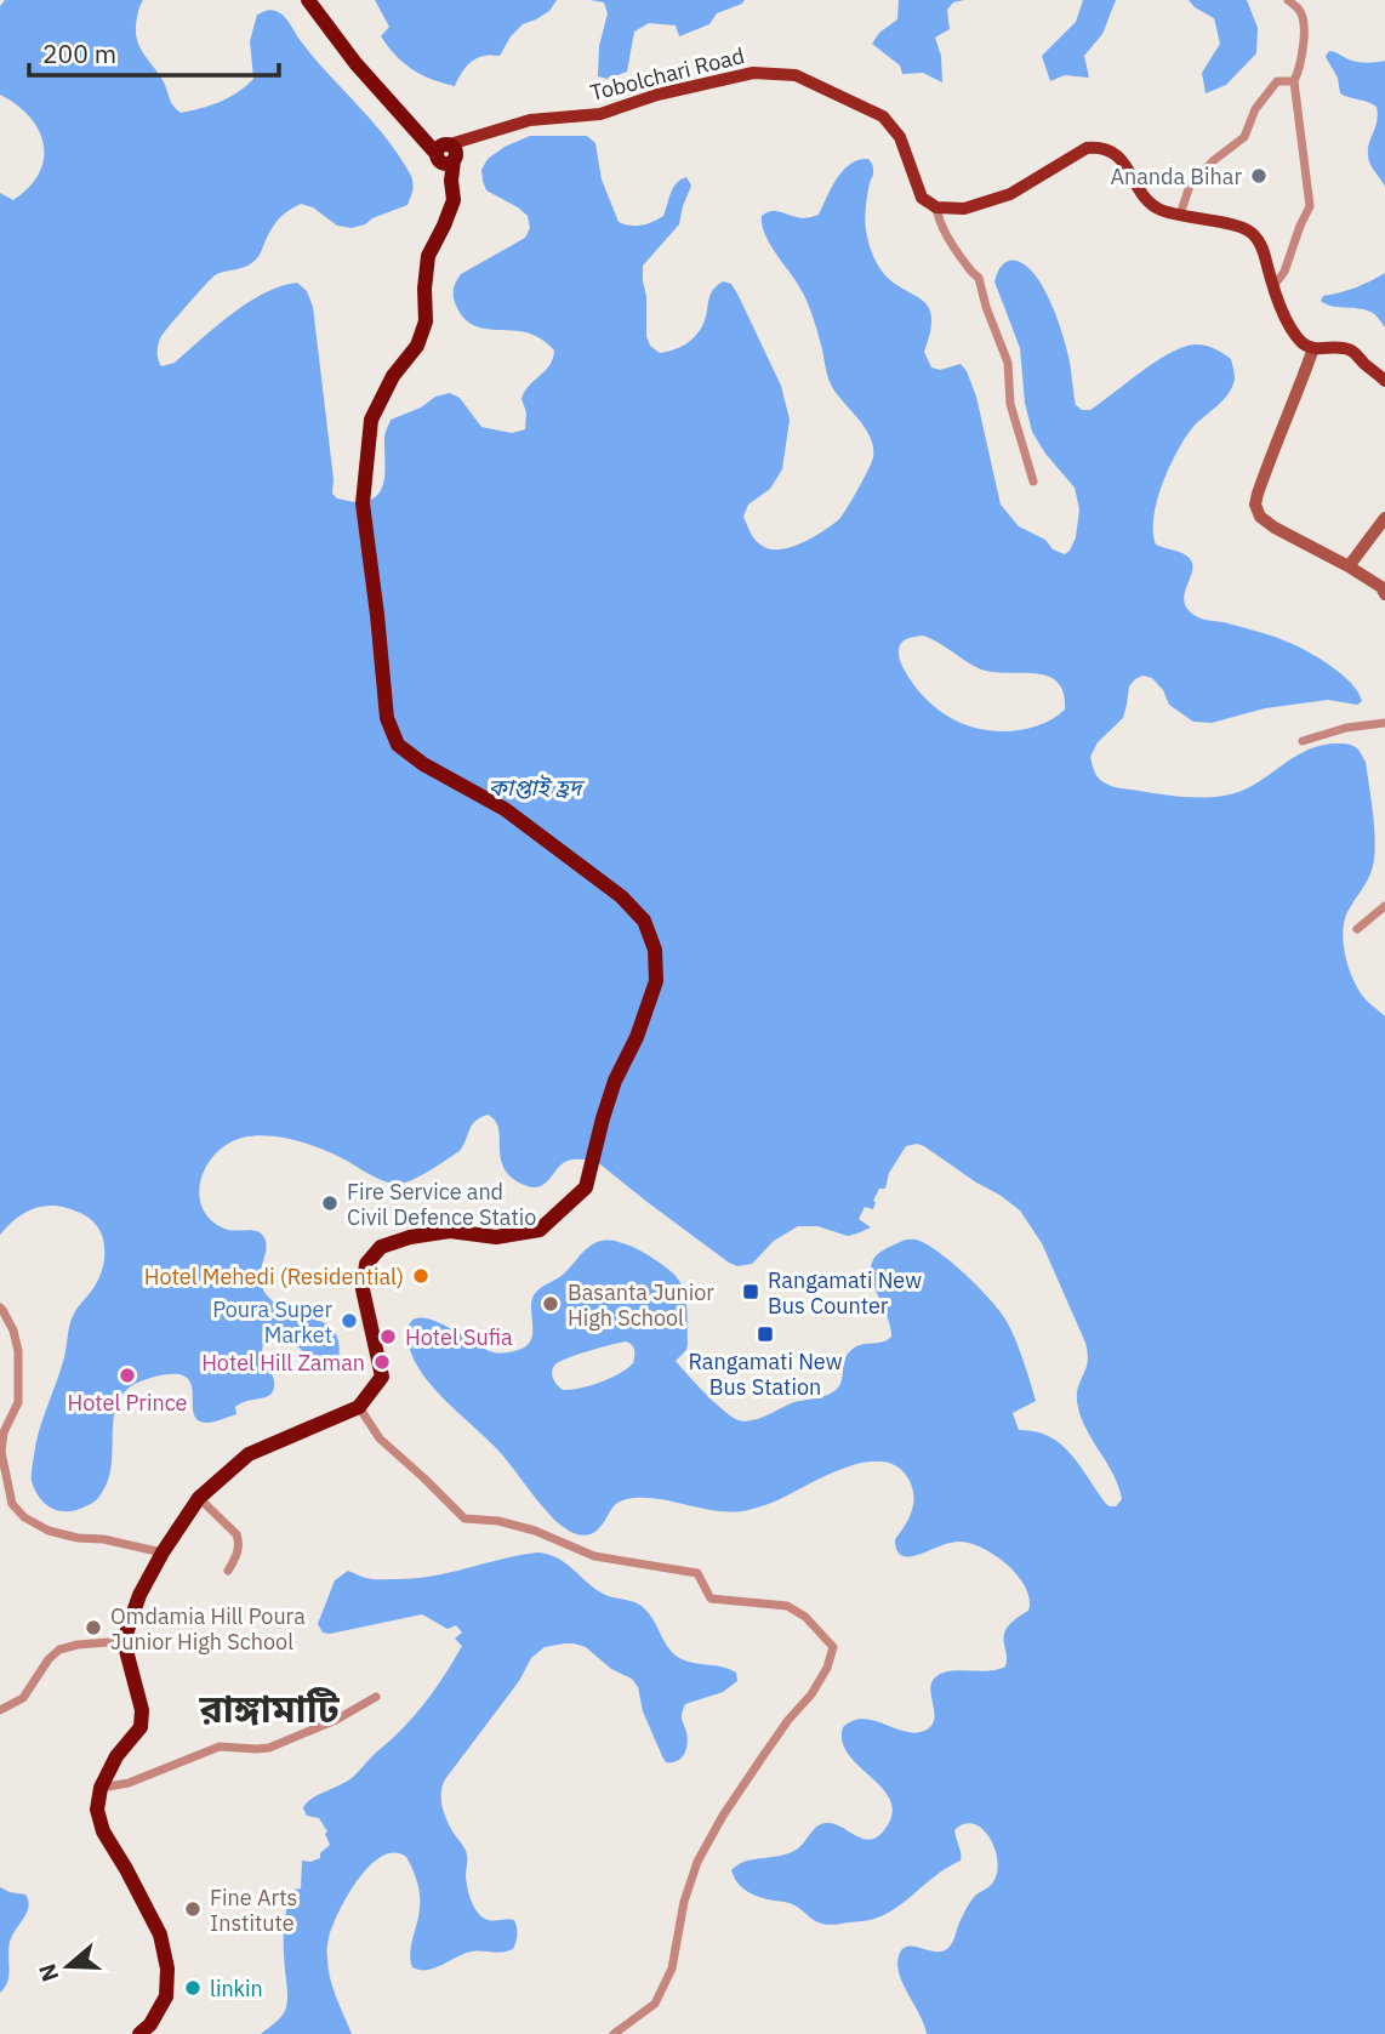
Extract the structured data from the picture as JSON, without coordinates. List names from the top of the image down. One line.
{"streets":{"main road":["Tobolchari Road"]},"districts":["রাঙ্গামাটি"],"water":["কাপ্তাই হ্রদ"],"places":{"other":["Ananda Bihar","Fire Service and Civil Defence Statio","Hotel Mehedi (Residential)","Basanta Junior High School","Poura Super Market","Hotel Sufia","Hotel Hill Zaman","Hotel Prince","Omdamia Hill Poura Junior High School","Fine Arts Institute","linkin"],"transit":["Rangamati New Bus Counter","Rangamati New Bus Station"]},"scale_bar":"200 m","north":"left"}
